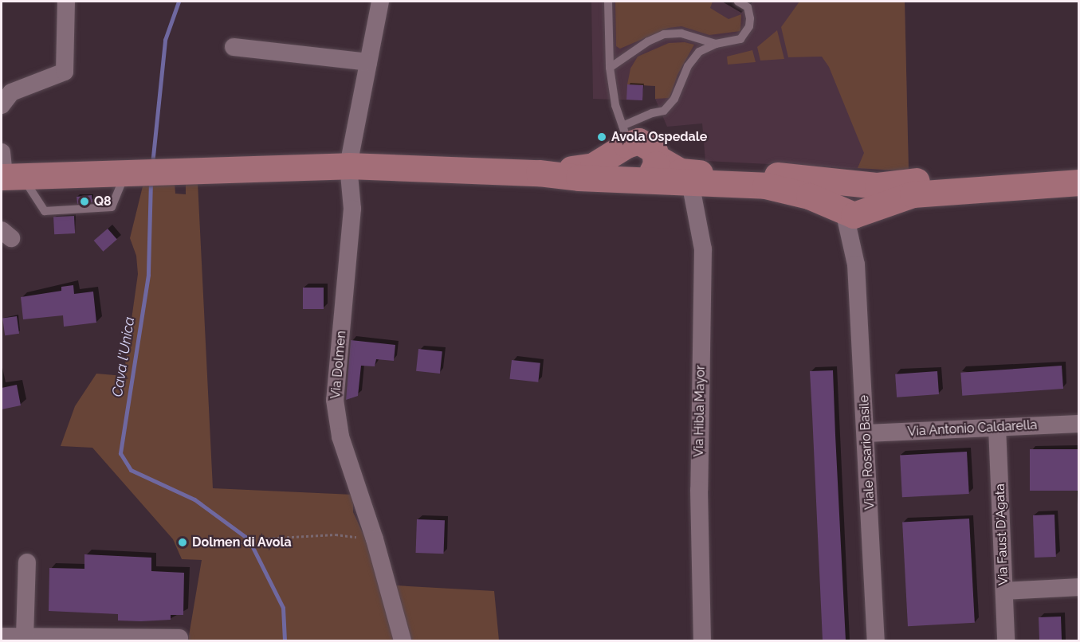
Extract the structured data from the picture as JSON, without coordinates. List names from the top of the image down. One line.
{"streets":{"street":["Via Dolmen","Via Hibla Mayor","Via Antonio Caldarella","Viale Rosario Basile","Via Faust D'Agata"]},"crossings":[["Via Antonio Caldarella","Viale Rosario Basile"],["Via Antonio Caldarella","Via Faust D'Agata"]],"water":["Cava l'Unica"],"places":["Avola Ospedale","Q8","Dolmen di Avola"]}
